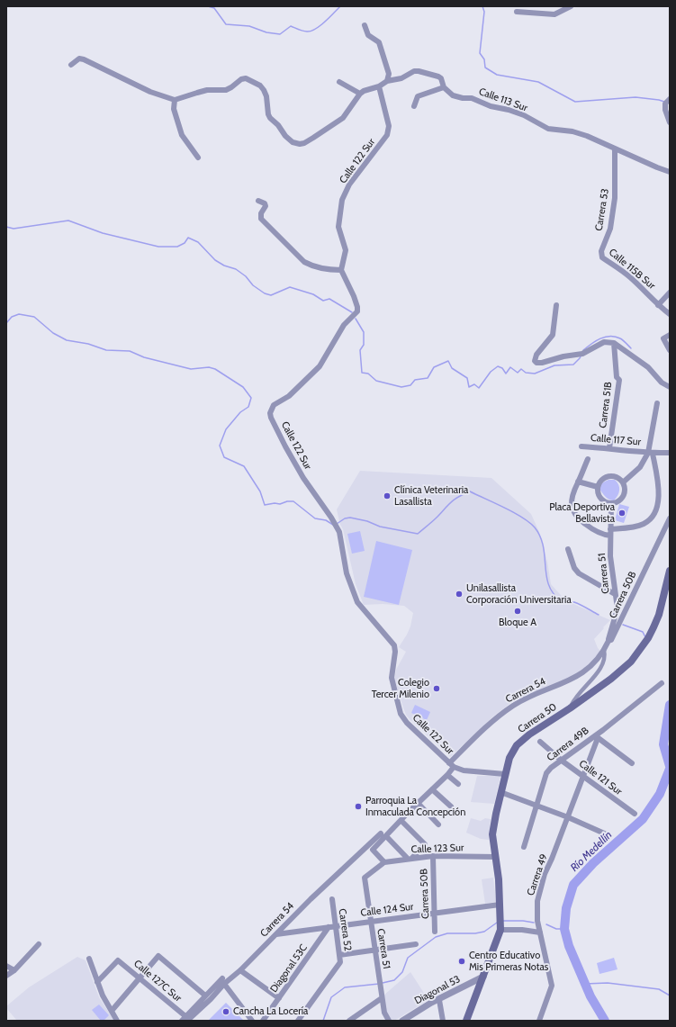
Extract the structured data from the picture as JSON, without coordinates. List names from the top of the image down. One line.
{"streets":{"main road":["Carrera 50"],"street":["Calle 113 Sur","Calle 122 Sur","Carrera 53","Calle 115B Sur","Carrera 51B","Calle 117 Sur","Carrera 51","Carrera 50B","Carrera 54","Carrera 49B","Calle 121 Sur","Calle 123 Sur","Carrera 49","Calle 124 Sur","Carrera 52","Diagonal 53C","Calle 127C Sur","Diagonal 53"]},"crossings":[["Calle 113 Sur","Calle 122 Sur"],["Calle 113 Sur","Carrera 53"],["Calle 122 Sur","Carrera 54"],["Calle 122 Sur","Carrera 50"],["Carrera 53","Calle 115B Sur"],["Carrera 51B","Calle 117 Sur"],["Carrera 51","Carrera 50B"],["Carrera 51","Calle 123 Sur"],["Carrera 51","Calle 124 Sur"],["Carrera 50B","Carrera 54"],["Carrera 50B","Calle 123 Sur"],["Carrera 50B","Calle 124 Sur"],["Carrera 54","Calle 123 Sur"],["Carrera 54","Calle 124 Sur"],["Carrera 54","Calle 127C Sur"],["Carrera 50","Calle 123 Sur"],["Carrera 50","Calle 124 Sur"],["Carrera 50","Diagonal 53"],["Carrera 49B","Calle 121 Sur"],["Carrera 49B","Carrera 49"],["Calle 121 Sur","Carrera 49"],["Calle 124 Sur","Carrera 52"],["Calle 124 Sur","Diagonal 53C"]],"water":["Río Medellín"],"places":["Clínica Veterinaria Lasallista","Placa Deportiva Bellavista","Unilasallista Corporación Universitaria","Bloque A","Colegio Tercer Milenio","Parroquia La Inmaculada Concepción","Centro Educativo Mis Primeras Notas","Cancha La Locería"]}
